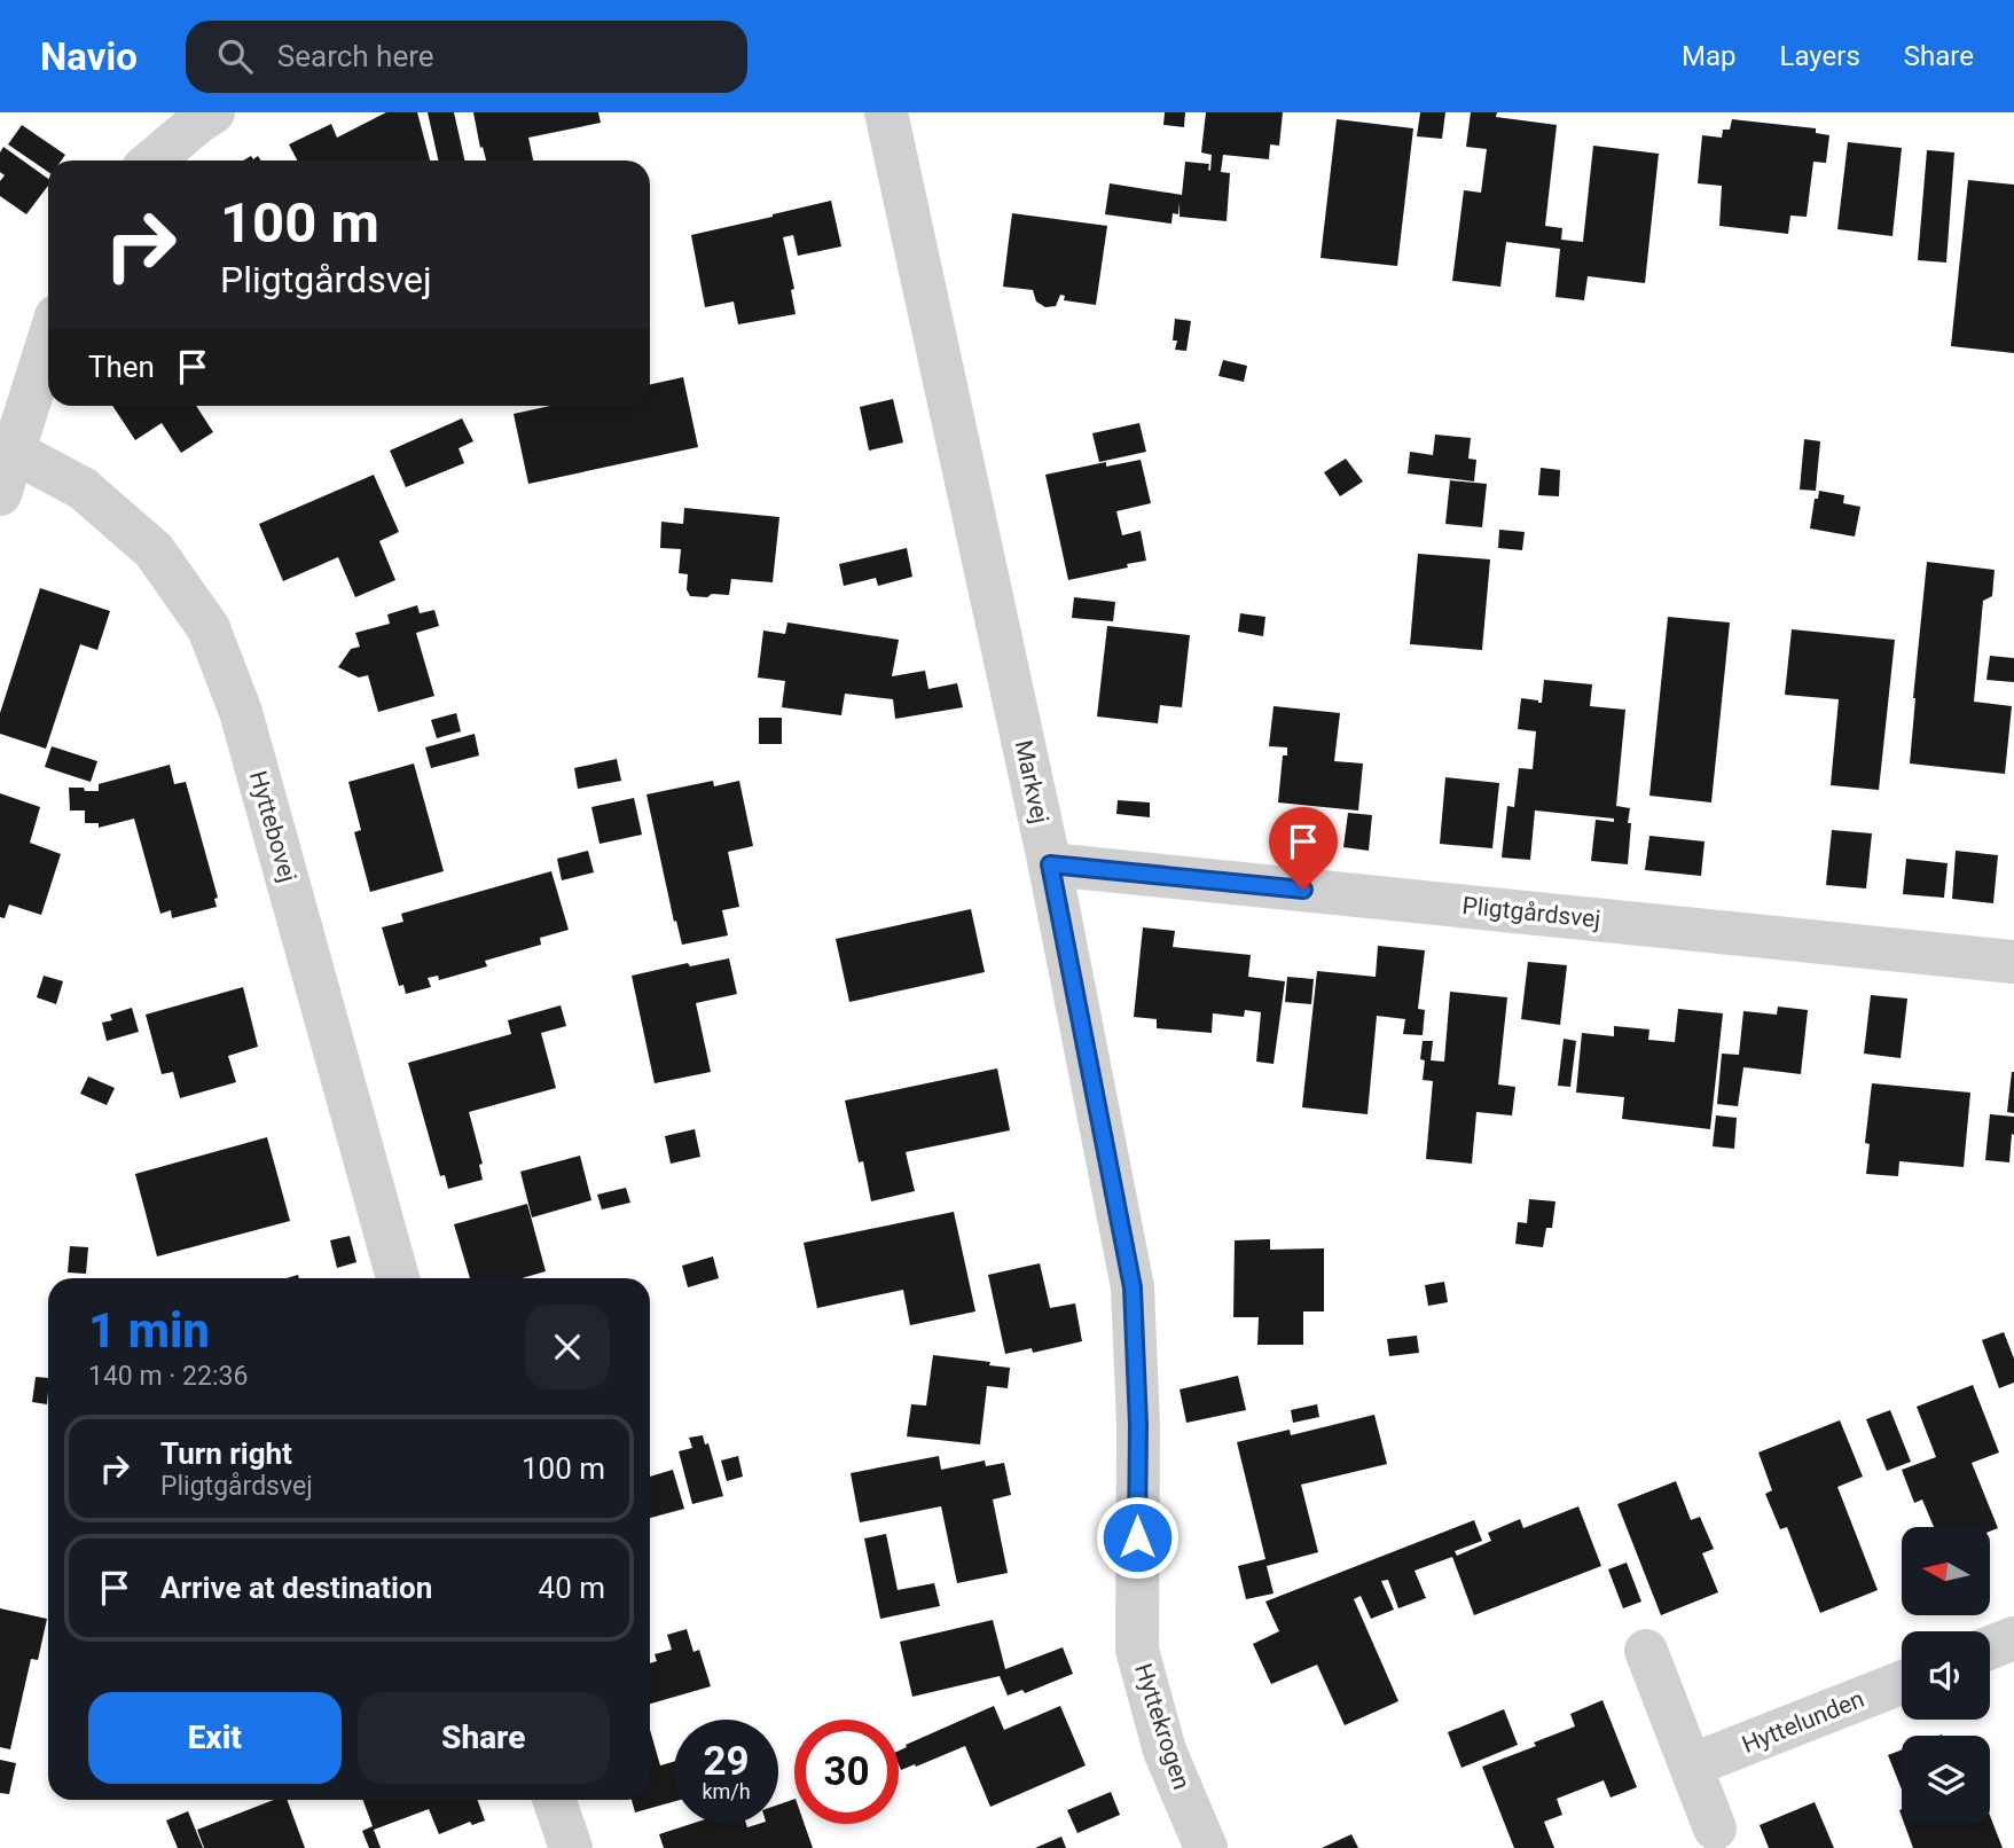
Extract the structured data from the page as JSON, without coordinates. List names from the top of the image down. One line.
{"streets":{"street":["Markvej","Hyttebovej","Pligtgårdsvej","Hyttelunden","Hyttekrogen"]},"crossings":[["Markvej","Pligtgårdsvej"],["Markvej","Hyttekrogen"]],"north":"left","page":{"header":"Navio","search":"Search here","nav":["Map","Layers","Share"],"turn":["100 m","Pligtgårdsvej"],"then":"Then","heading":["1 min","140 m · 22:36"],"list":[{"name":"Turn right","note":"Pligtgårdsvej","value":"100 m"},{"name":"Arrive at destination","value":"40 m"}],"buttons":["Exit","Share"],"speed":"29 km/h","limit":"30"}}
